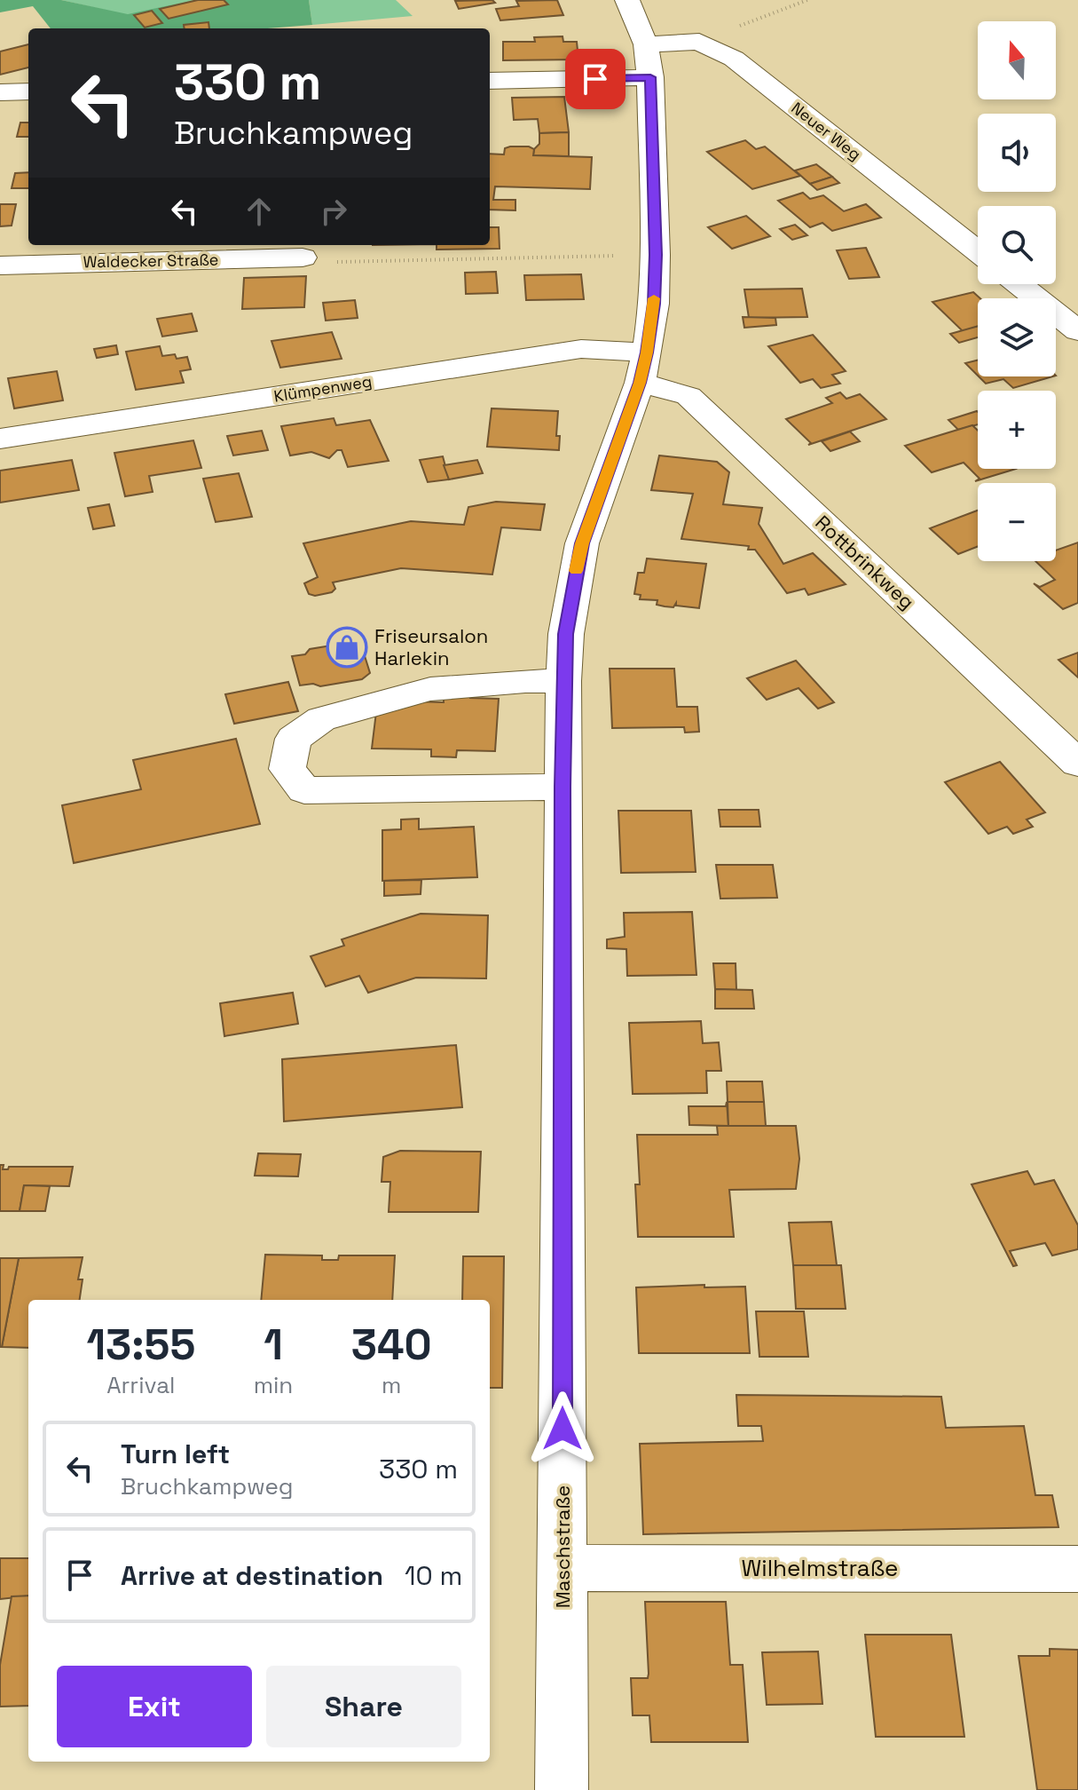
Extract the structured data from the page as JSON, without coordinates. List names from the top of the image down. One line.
{"streets":{"street":["Neuer Weg","Waldecker Straße","Klümpenweg","Rottbrinkweg","Maschstraße","Wilhelmstraße"]},"crossings":[["Neuer Weg","Maschstraße"],["Klümpenweg","Rottbrinkweg"],["Klümpenweg","Maschstraße"],["Rottbrinkweg","Maschstraße"],["Maschstraße","Wilhelmstraße"]],"places":{"shop":["Friseursalon Harlekin"]},"north":"top","page":{"map_buttons":["+","−"],"turn":["330 m","Bruchkampweg"],"eta":["13:55","Arrival","1","min","340","m"],"list":[{"name":"Turn left","note":"Bruchkampweg","value":"330 m"},{"name":"Arrive at destination","value":"10 m"}],"buttons":["Exit","Share"]}}
